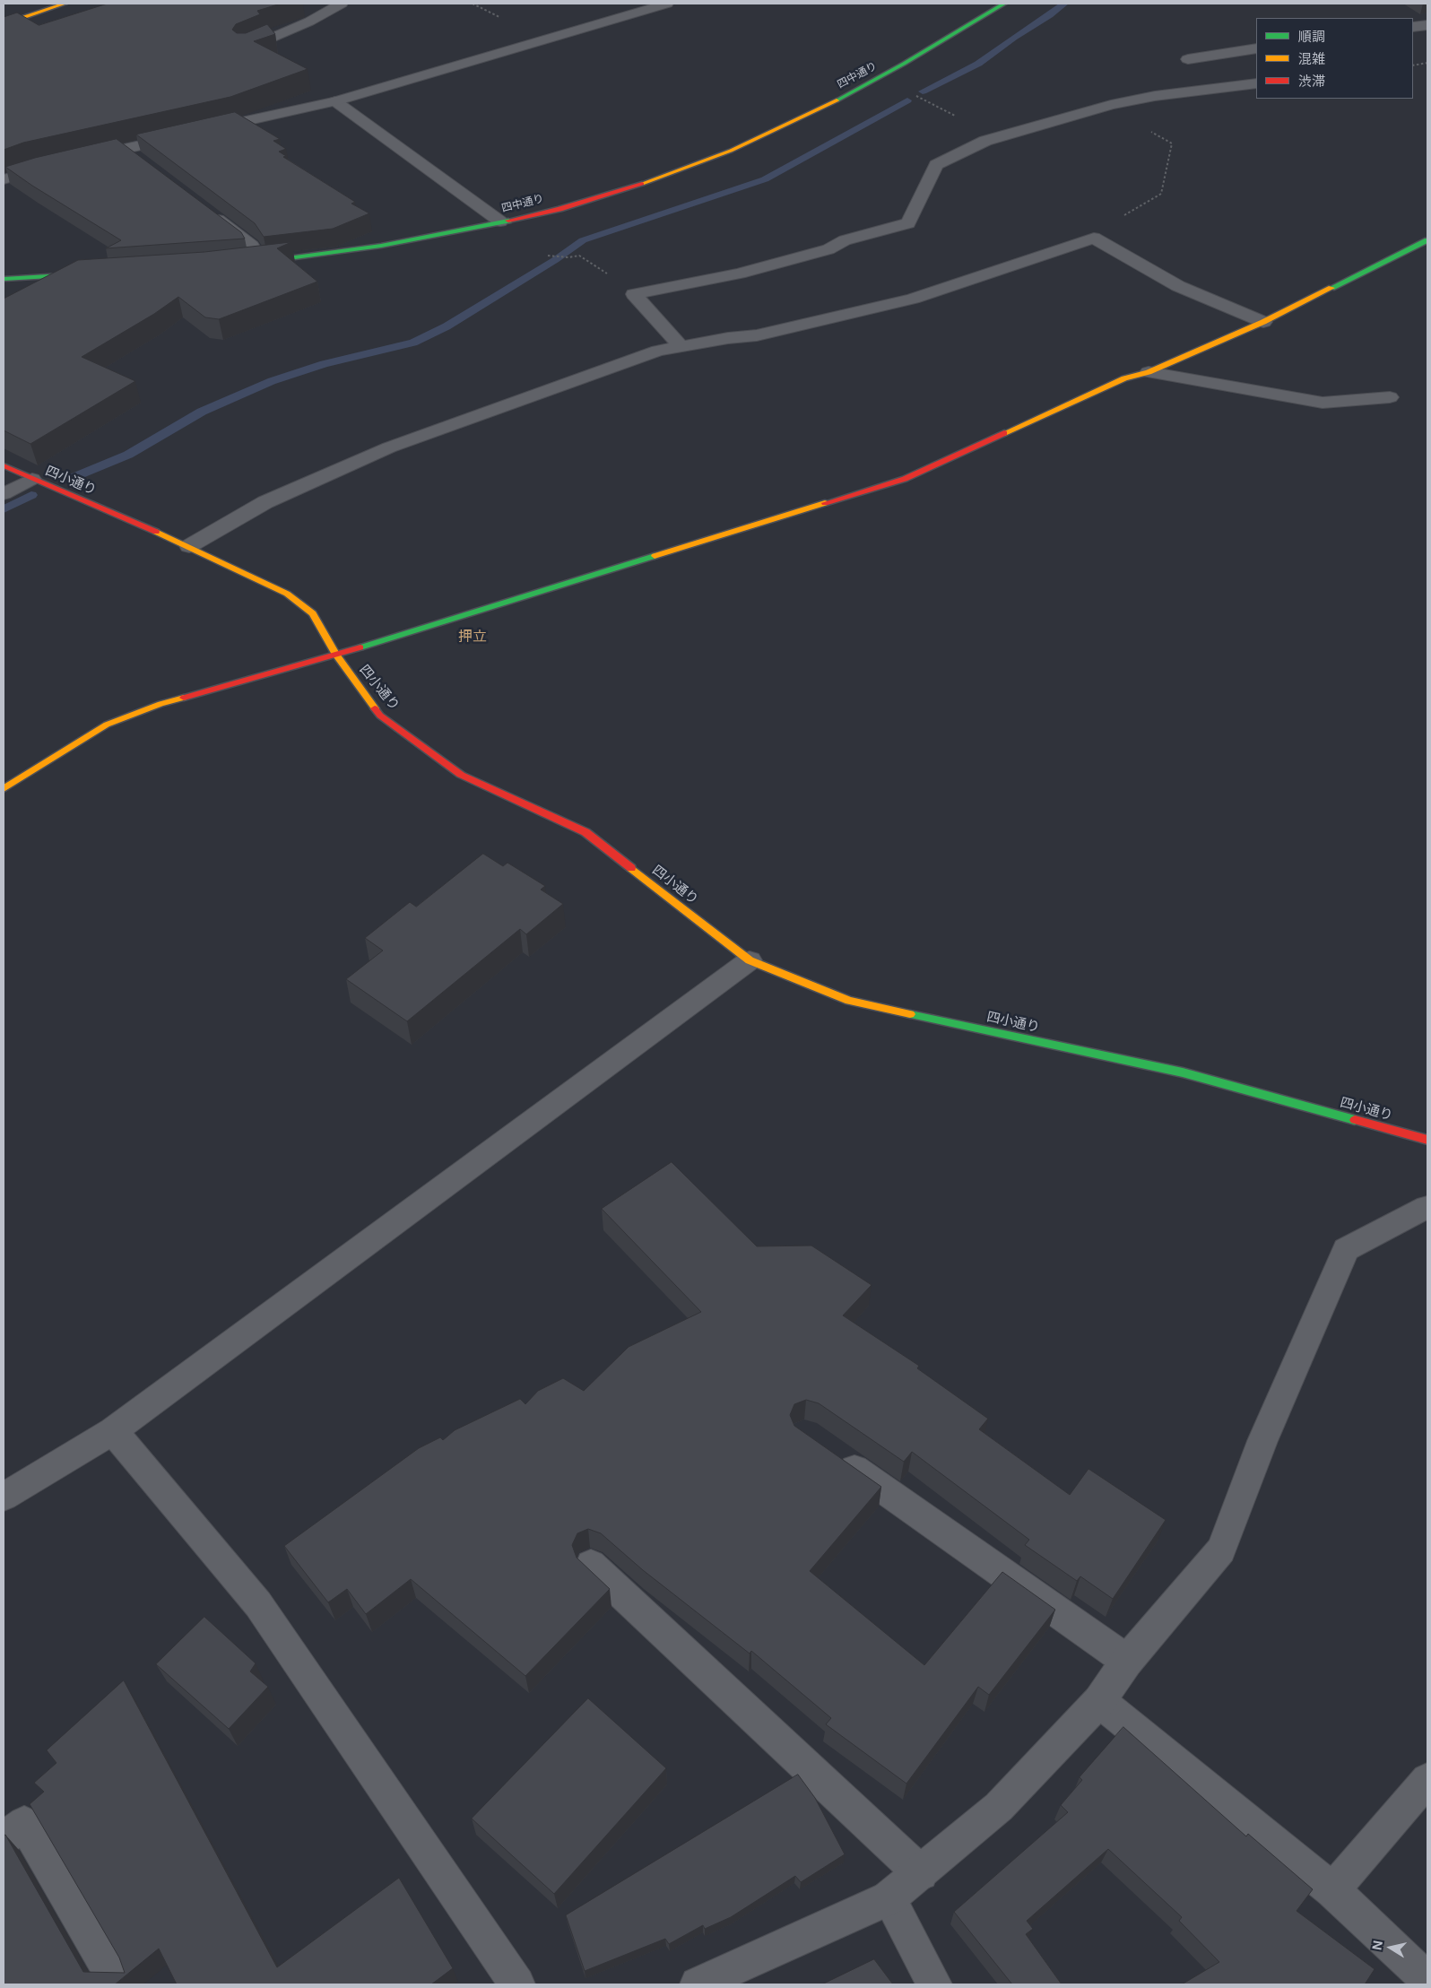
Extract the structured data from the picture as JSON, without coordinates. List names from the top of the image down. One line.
{"streets":{"street":["四中通り","四小通り"]},"districts":["押立"],"legend":["順調","混雑","渋滞"],"north":"left"}
